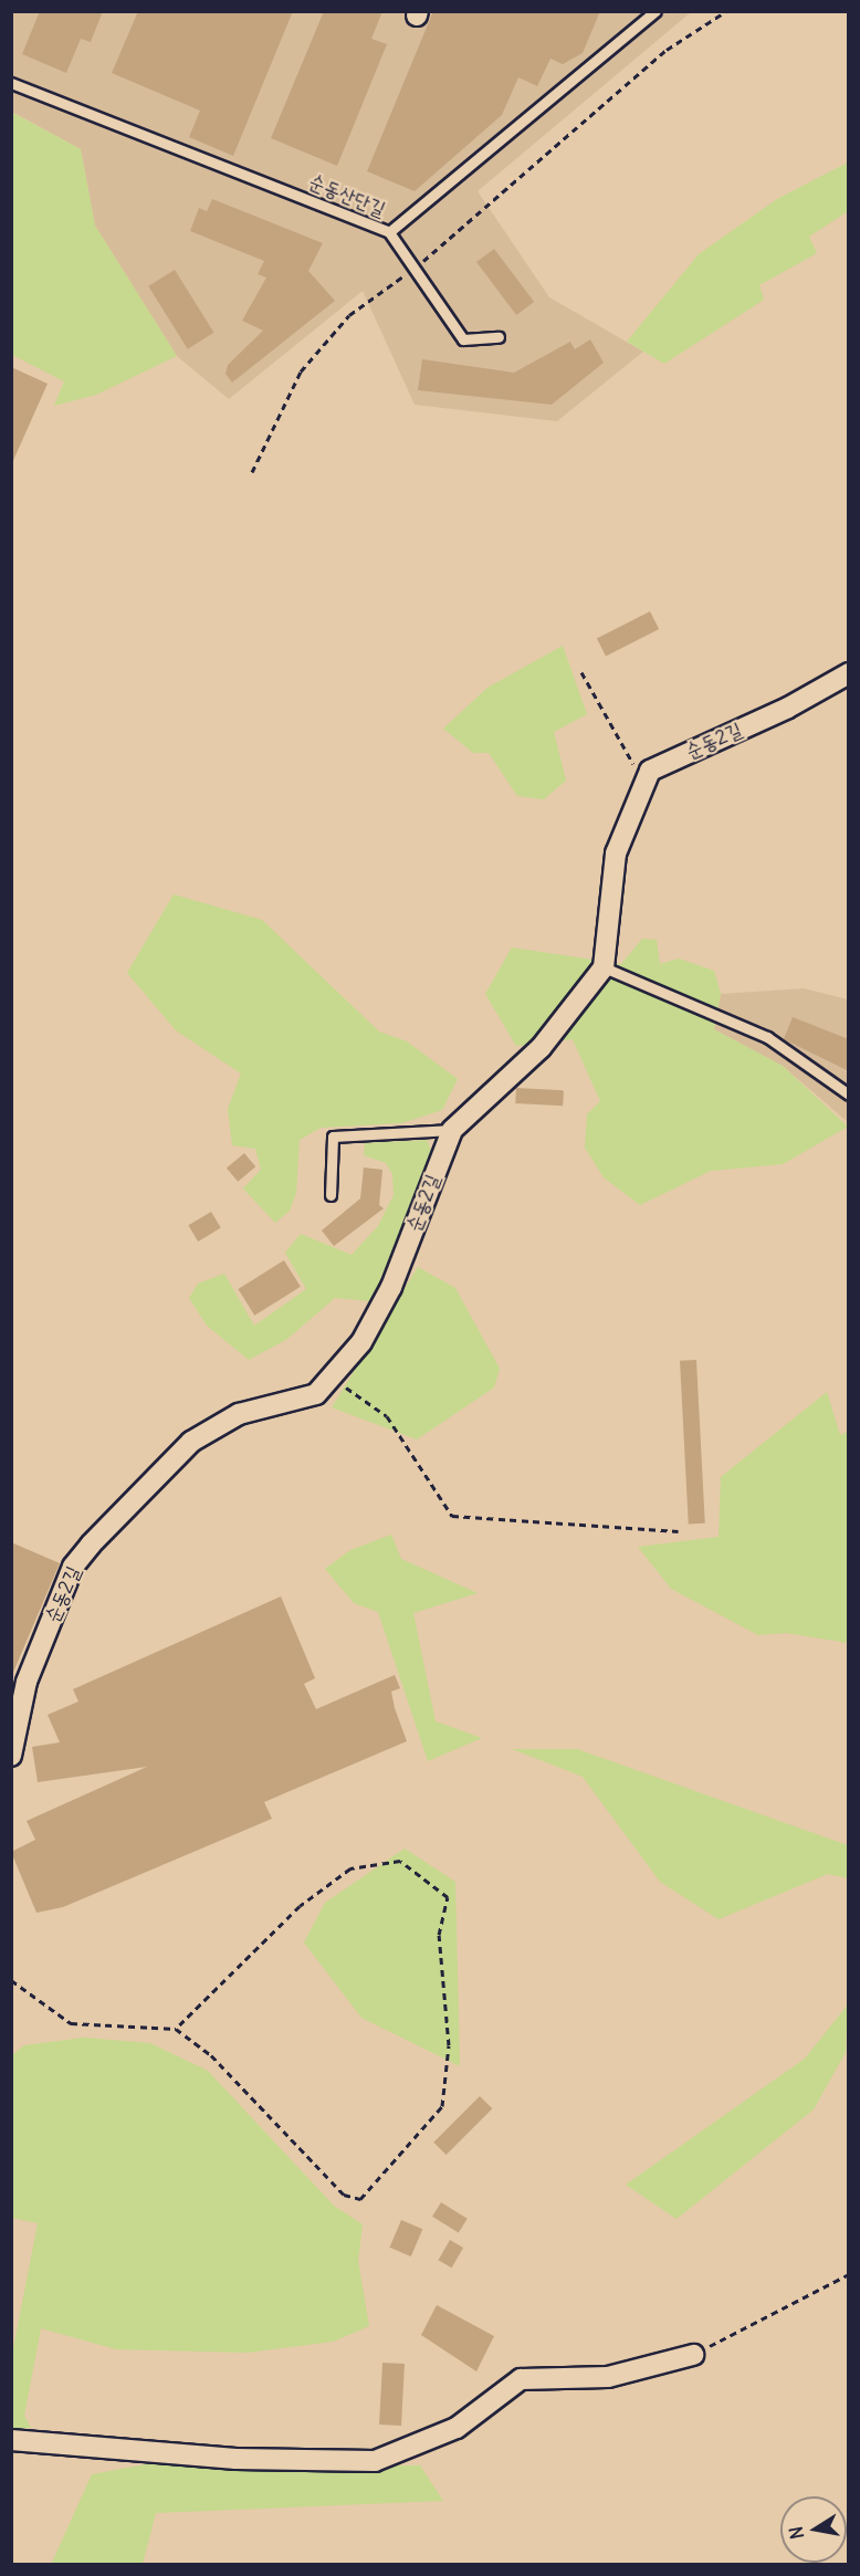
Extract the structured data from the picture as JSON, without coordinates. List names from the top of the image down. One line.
{"streets":{"street":["순동2길"],"lane":["순동산단길"]},"north":"left"}
